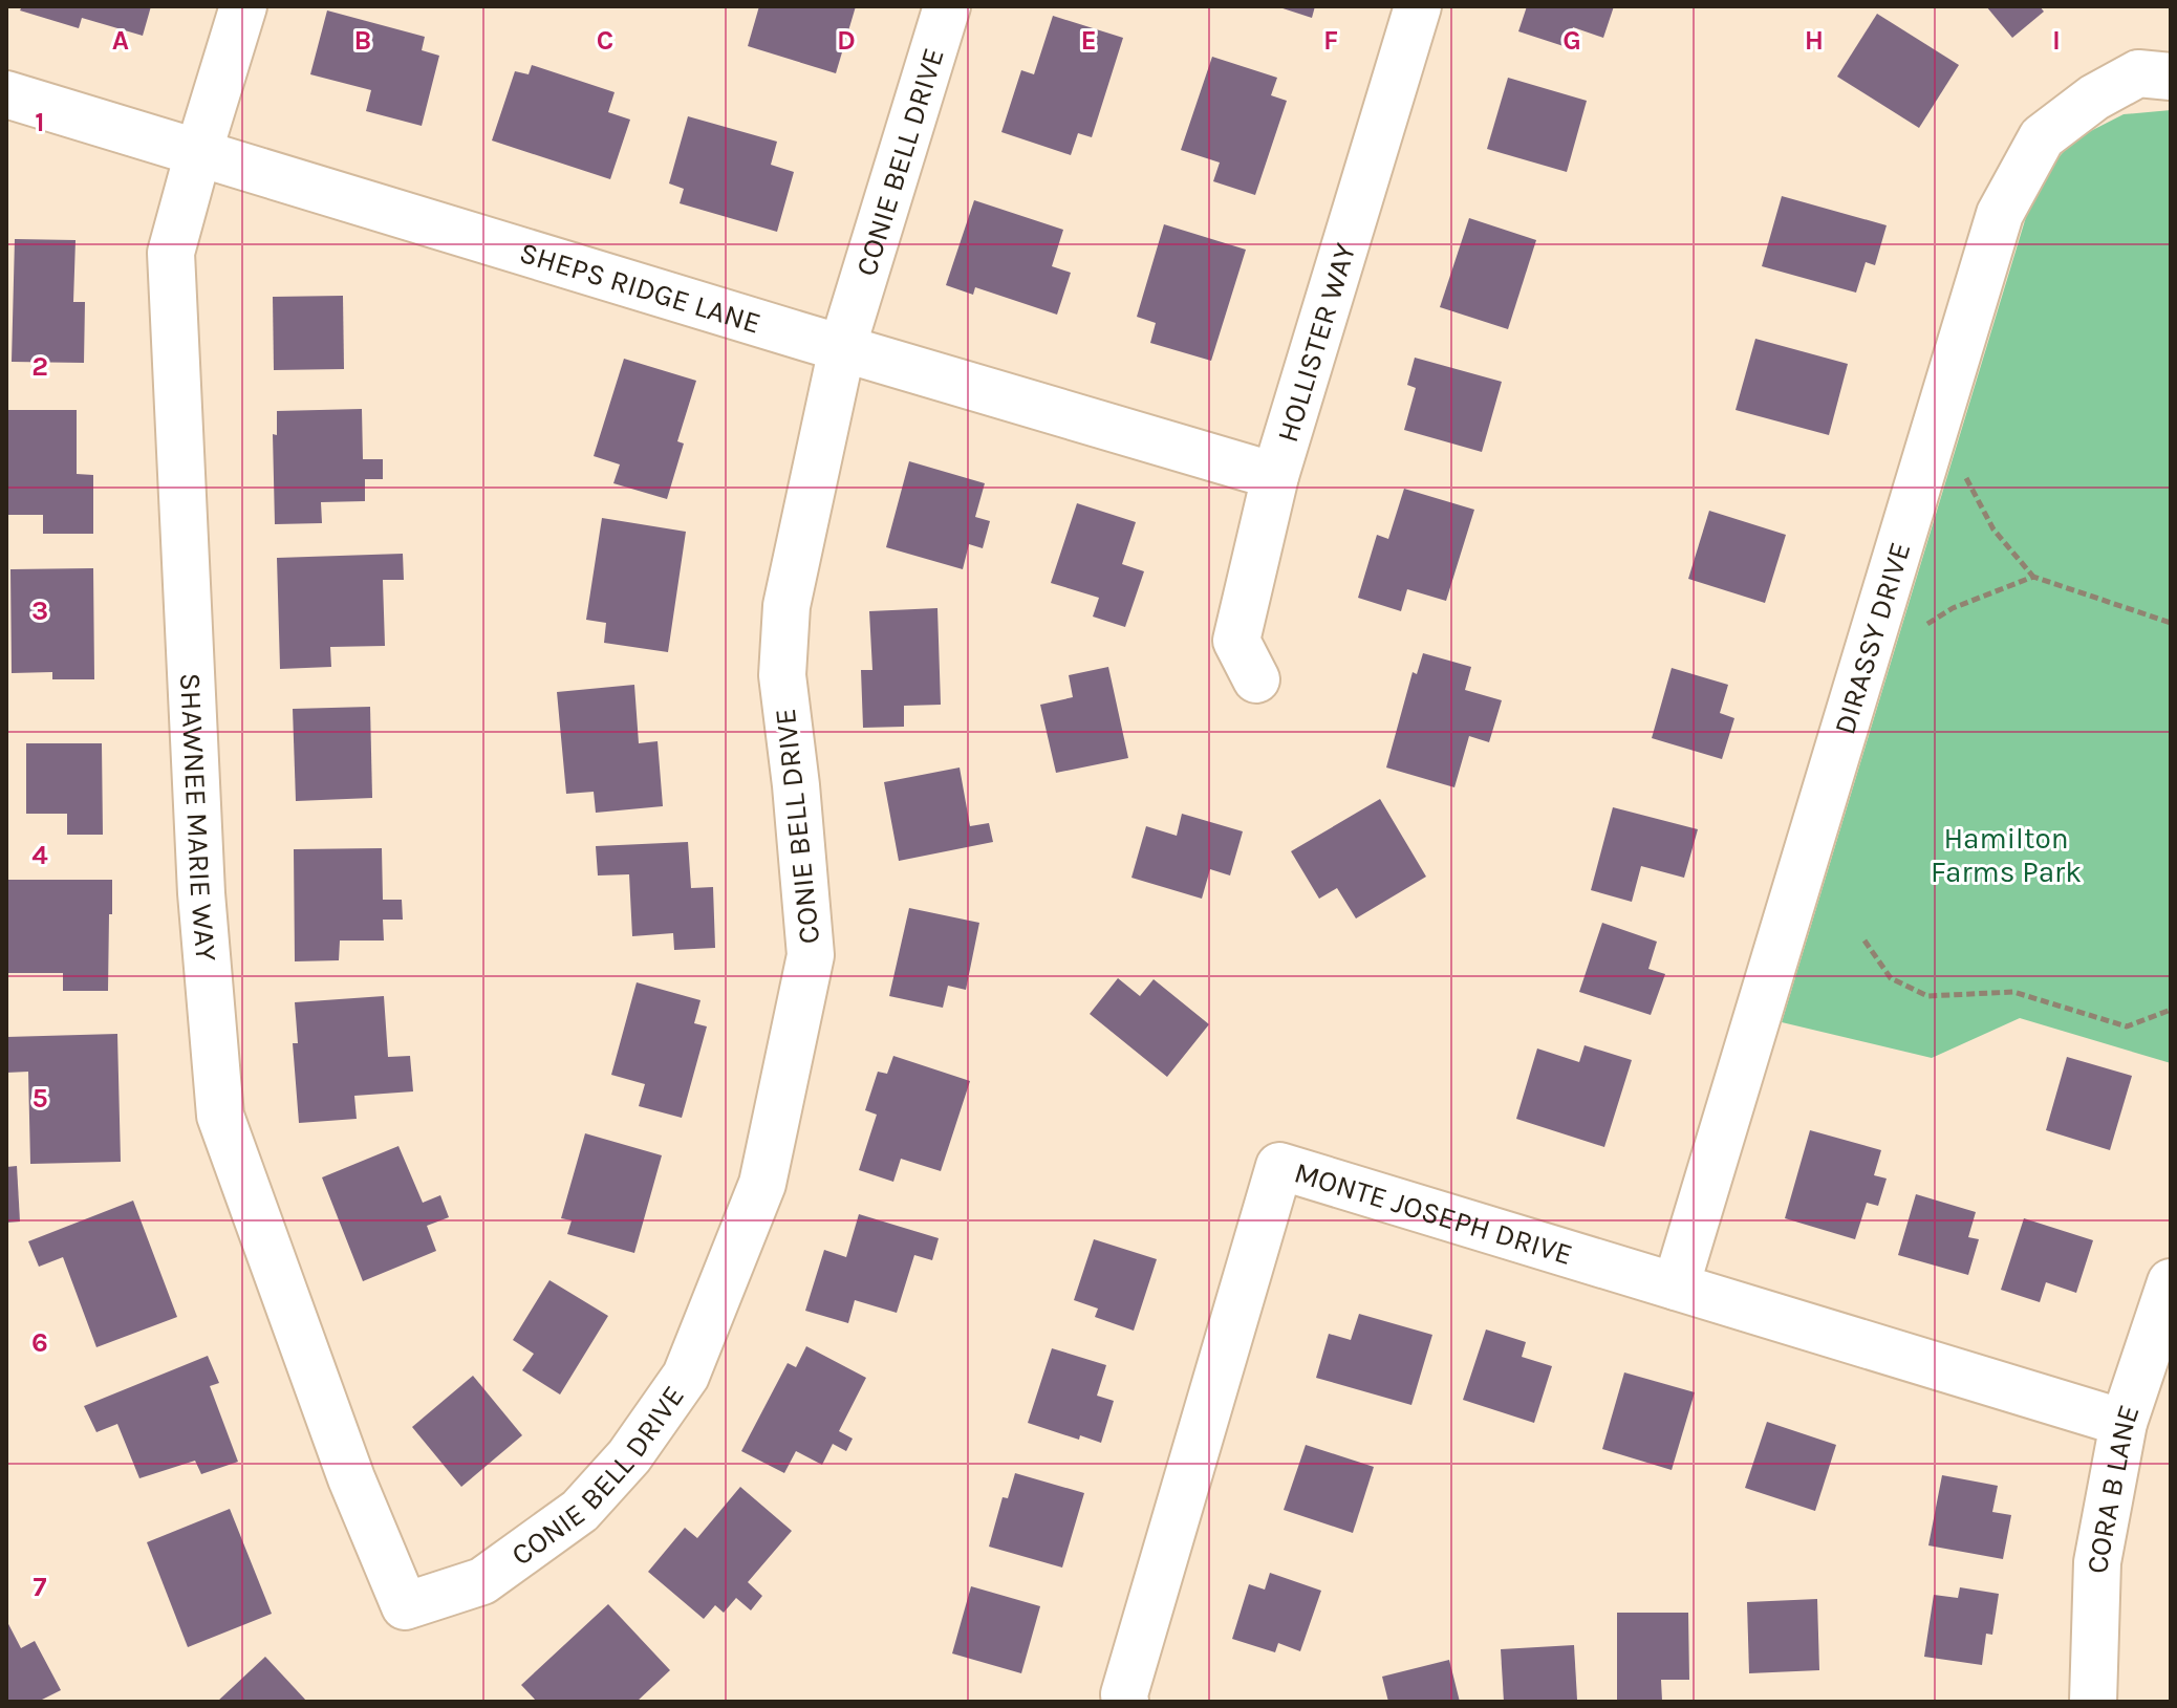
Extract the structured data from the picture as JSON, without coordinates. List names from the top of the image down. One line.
{"streets":{"street":["CONIE BELL DRIVE","SHEPS RIDGE LANE","HOLLISTER WAY","DIRASSY DRIVE","SHAWNEE MARIE WAY","MONTE JOSEPH DRIVE","CORA B LANE"]},"crossings":[["CONIE BELL DRIVE","SHEPS RIDGE LANE"],["CONIE BELL DRIVE","SHAWNEE MARIE WAY"],["SHEPS RIDGE LANE","HOLLISTER WAY"],["SHEPS RIDGE LANE","SHAWNEE MARIE WAY"],["DIRASSY DRIVE","MONTE JOSEPH DRIVE"],["MONTE JOSEPH DRIVE","CORA B LANE"]],"parks":["Hamilton Farms Park"],"grid":{"columns":["A","B","C","D","E","F","G","H","I"],"rows":["1","2","3","4","5","6","7"]}}
